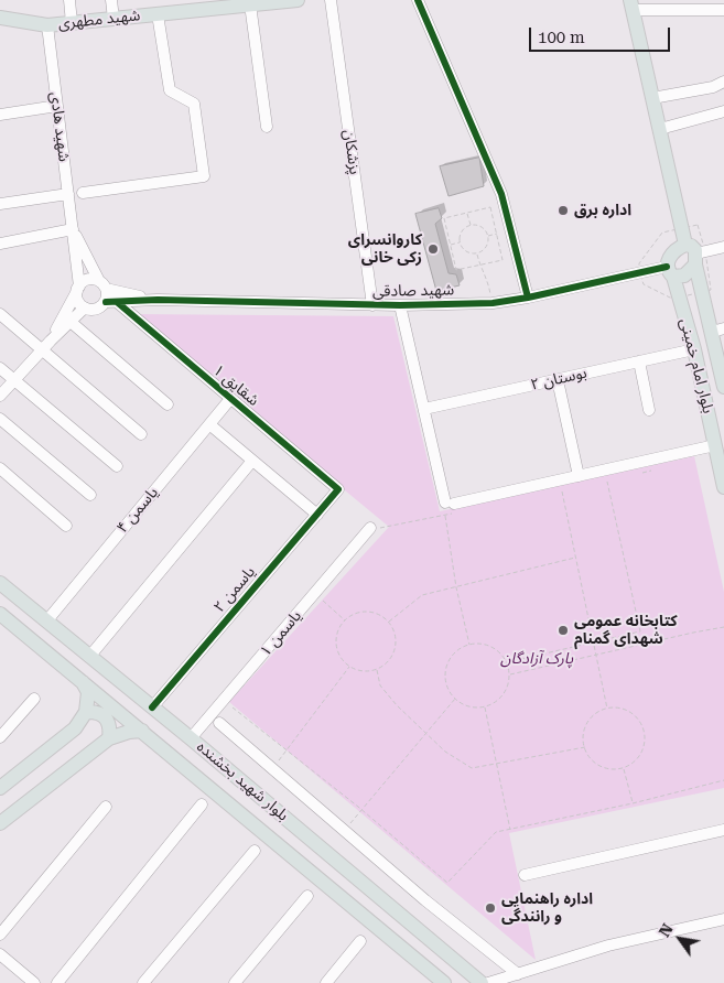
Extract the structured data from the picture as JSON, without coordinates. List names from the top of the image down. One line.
{"streets":{"main road":["شهید مطهری","بلوار امام خمینی","بلوار شهید بخشنده"],"street":["شهید هادی","پزشکان","شهید صادقی","بوستان ۲","شقایق ۱","یاسمن ۴","یاسمن ۲","یاسمن ۱"]},"crossings":[["شهید مطهری","شهید هادی"],["شهید هادی","شقایق ۱"],["پزشکان","شهید صادقی"],["شهید صادقی","بلوار امام خمینی"],["بلوار امام خمینی","بوستان ۲"],["شقایق ۱","یاسمن ۴"],["شقایق ۱","یاسمن ۲"],["یاسمن ۴","بلوار شهید بخشنده"],["یاسمن ۲","بلوار شهید بخشنده"],["یاسمن ۱","بلوار شهید بخشنده"]],"parks":["پارک آزادگان"],"places":["اداره برق","کاروانسرای زکی خانی","کتابخانه عمومی شهدای گمنام","اداره راهنمایی و رانندگی"],"scale_bar":"100 m","north":"top left"}
